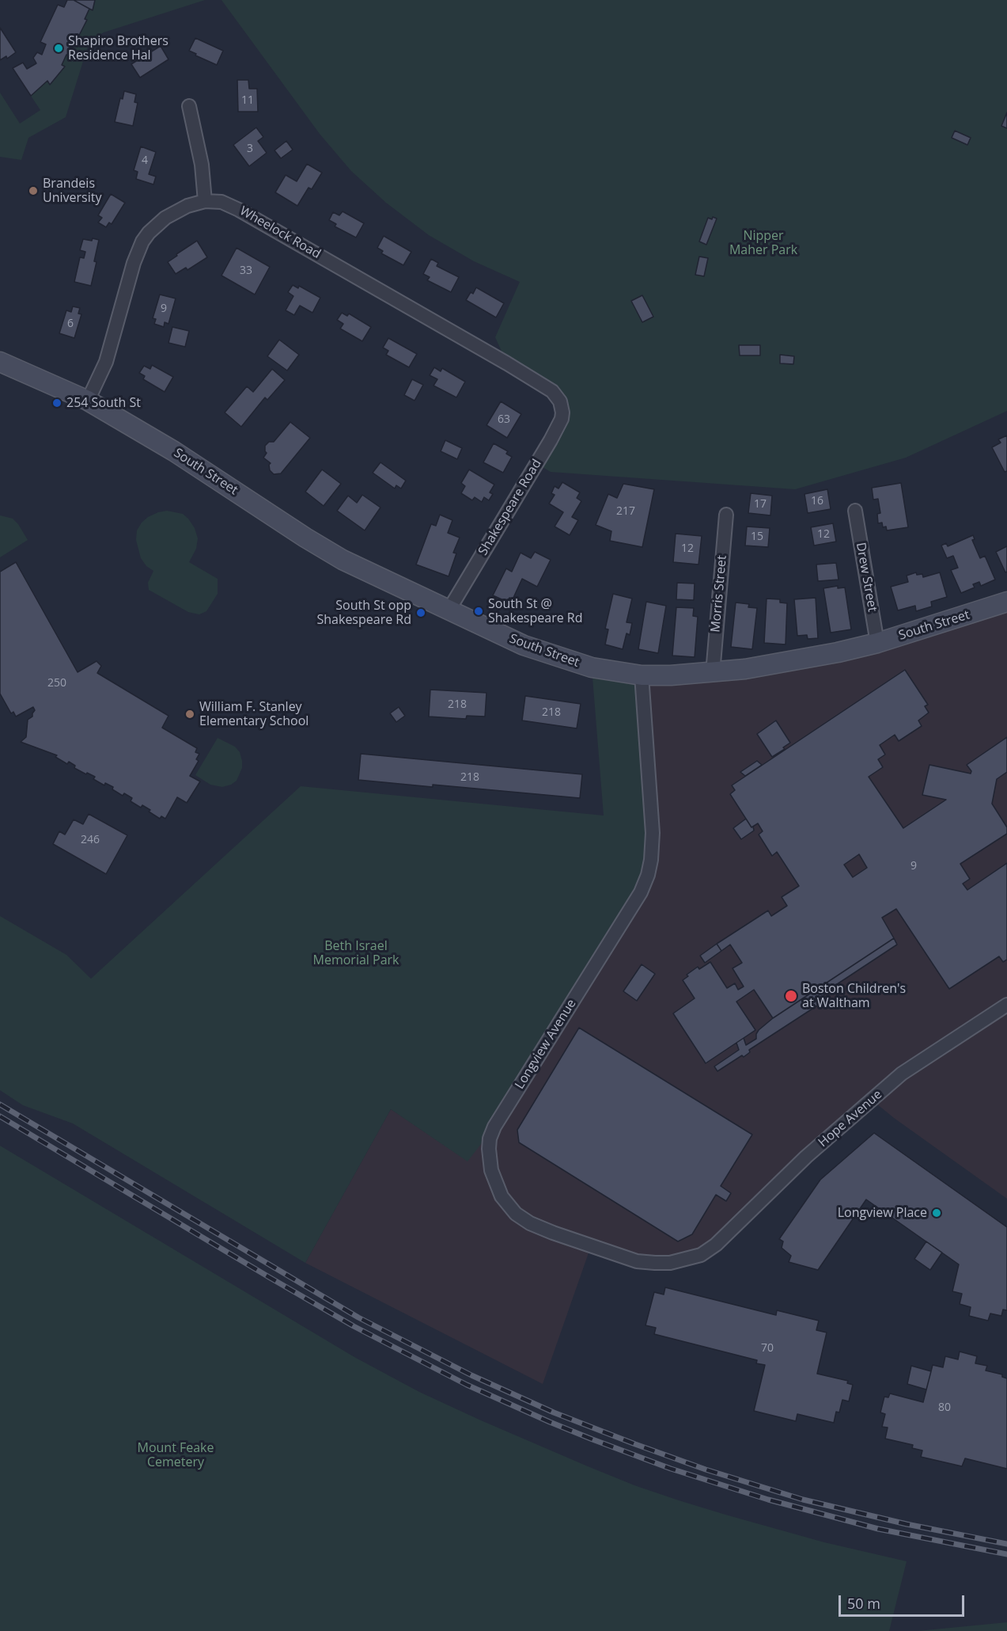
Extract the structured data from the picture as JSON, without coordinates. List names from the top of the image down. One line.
{"streets":{"main road":["South Street"],"street":["Wheelock Road","Shakespeare Road","Drew Street","Morris Street","Longview Avenue","Hope Avenue"]},"crossings":[["Wheelock Road","South Street"],["Wheelock Road","Shakespeare Road"],["South Street","Shakespeare Road"],["South Street","Drew Street"],["South Street","Morris Street"],["South Street","Longview Avenue"],["Longview Avenue","Hope Avenue"]],"parks":["Nipper Maher Park","Beth Israel Memorial Park","Mount Feake Cemetery"],"places":["Shapiro Brothers Residence Hal","Brandeis University","254 South St","South St @ Shakespeare Rd","South St opp Shakespeare Rd","William F. Stanley Elementary School","Boston Children's at Waltham","Longview Place"],"house_numbers":["11","3","4","33","9","6","63","16","17","217","12","15","12","250","218","218","218","246","9","70","80"],"scale_bar":"50 m"}
